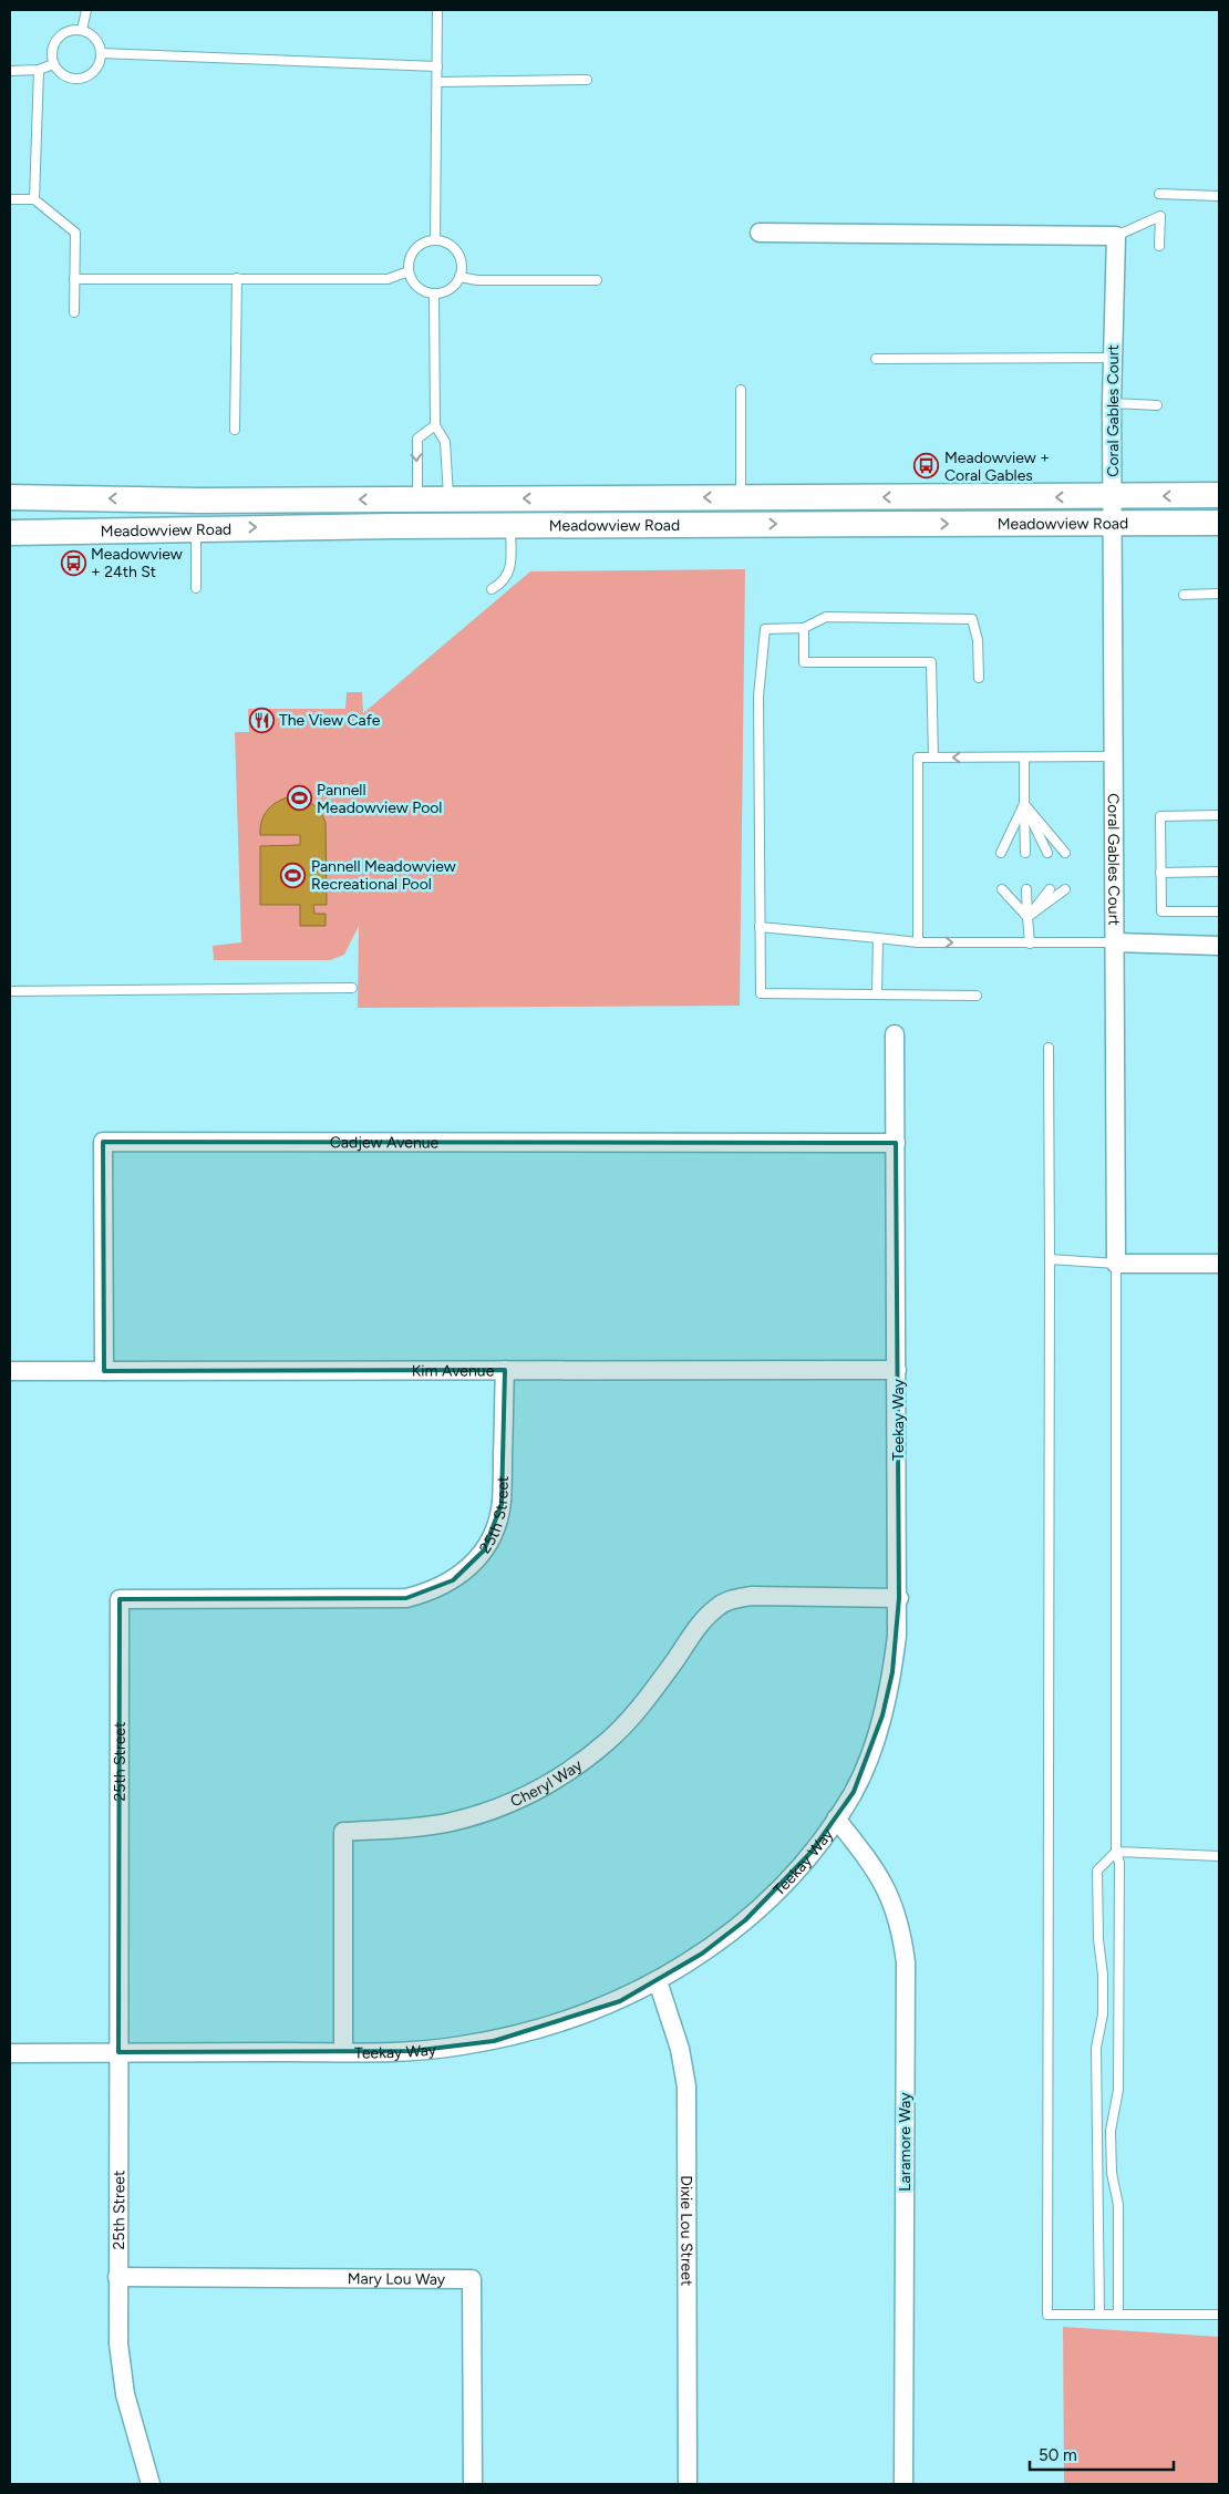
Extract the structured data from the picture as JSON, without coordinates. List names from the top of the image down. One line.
{"streets":{"main road":["Meadowview Road"],"street":["Coral Gables Court","Cadjew Avenue","Kim Avenue","Teekay Way","25th Street","Cheryl Way","Laramore Way","Dixie Lou Street","Mary Lou Way"]},"crossings":[["Coral Gables Court","Meadowview Road"],["Cadjew Avenue","Kim Avenue"],["Cadjew Avenue","Teekay Way"],["Kim Avenue","Teekay Way"],["Kim Avenue","25th Street"],["Teekay Way","25th Street"],["Teekay Way","Cheryl Way"],["Teekay Way","Laramore Way"],["Teekay Way","Dixie Lou Street"],["25th Street","Mary Lou Way"]],"places":{"bus stop":["Meadowview + Coral Gables","Meadowview + 24th St"],"restaurant":["The View Cafe"],"sports":["Pannell Meadowview Pool","Pannell Meadowview Recreational Pool"]},"scale_bar":"50 m"}
